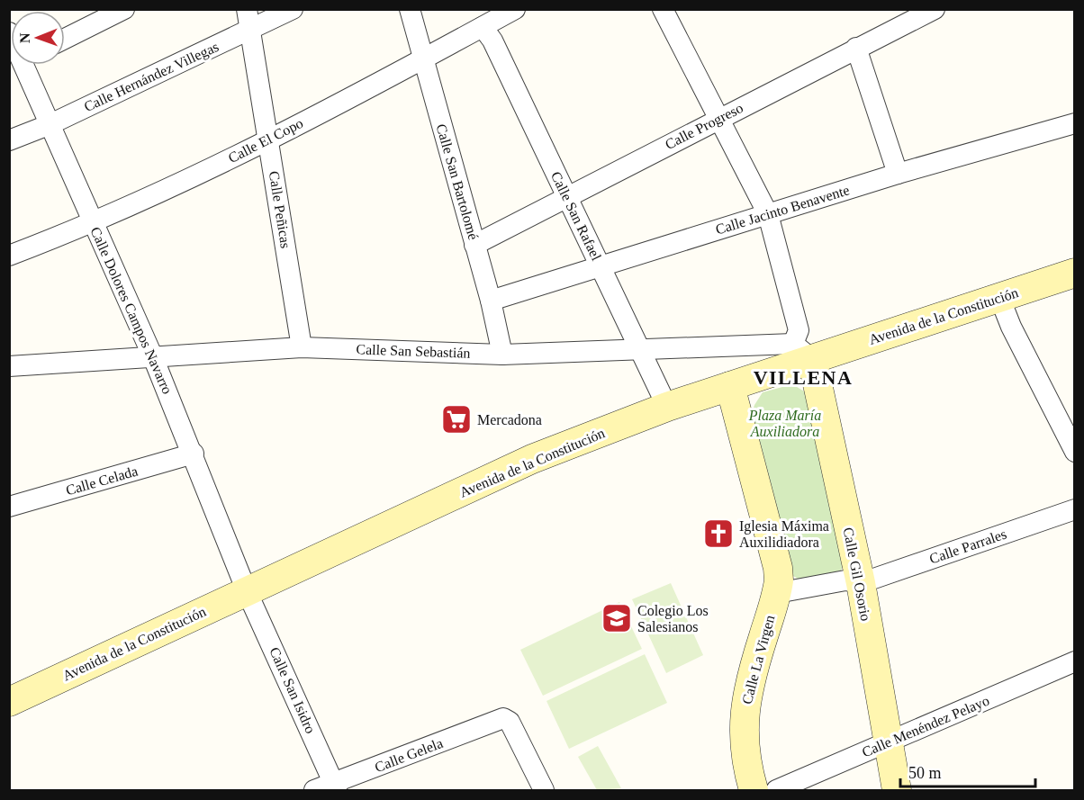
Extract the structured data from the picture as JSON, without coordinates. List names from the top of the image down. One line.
{"streets":{"street":["Calle Hernández Villegas","Calle Progreso","Calle El Copo","Calle San Bartolomé","Calle Peñicas","Calle Jacinto Benavente","Calle San Rafael","Calle Dolores Campos Navarro","Avenida de la Constitución","Calle San Sebastián","Calle Celada","Calle Parrales","Calle Gil Osorio","Calle La Virgen","Calle San Isidro","Calle Menéndez Pelayo","Calle Gelela"]},"crossings":[["Calle Hernández Villegas","Calle Peñicas"],["Calle Hernández Villegas","Calle Dolores Campos Navarro"],["Calle Progreso","Calle San Bartolomé"],["Calle Progreso","Calle San Rafael"],["Calle El Copo","Calle San Bartolomé"],["Calle El Copo","Calle Peñicas"],["Calle El Copo","Calle San Rafael"],["Calle El Copo","Calle Dolores Campos Navarro"],["Calle San Bartolomé","Calle Jacinto Benavente"],["Calle San Bartolomé","Calle San Sebastián"],["Calle Peñicas","Calle San Sebastián"],["Calle Jacinto Benavente","Calle San Rafael"],["Calle San Rafael","Avenida de la Constitución"],["Calle San Rafael","Calle San Sebastián"],["Calle Dolores Campos Navarro","Avenida de la Constitución"],["Calle Dolores Campos Navarro","Calle San Sebastián"],["Calle Dolores Campos Navarro","Calle Celada"],["Calle Dolores Campos Navarro","Calle San Isidro"],["Avenida de la Constitución","Calle San Sebastián"],["Avenida de la Constitución","Calle Gil Osorio"],["Avenida de la Constitución","Calle San Isidro"],["Calle San Sebastián","Calle Gil Osorio"],["Calle Parrales","Calle Gil Osorio"],["Calle Gil Osorio","Calle Menéndez Pelayo"],["Calle San Isidro","Calle Gelela"]],"districts":["VILLENA"],"parks":["Plaza María Auxiliadora"],"places":{"supermarket":["Mercadona"],"church":["Iglesia Máxima Auxilidiadora"],"school or university":["Colegio Los Salesianos"]},"scale_bar":"50 m","north":"left"}
